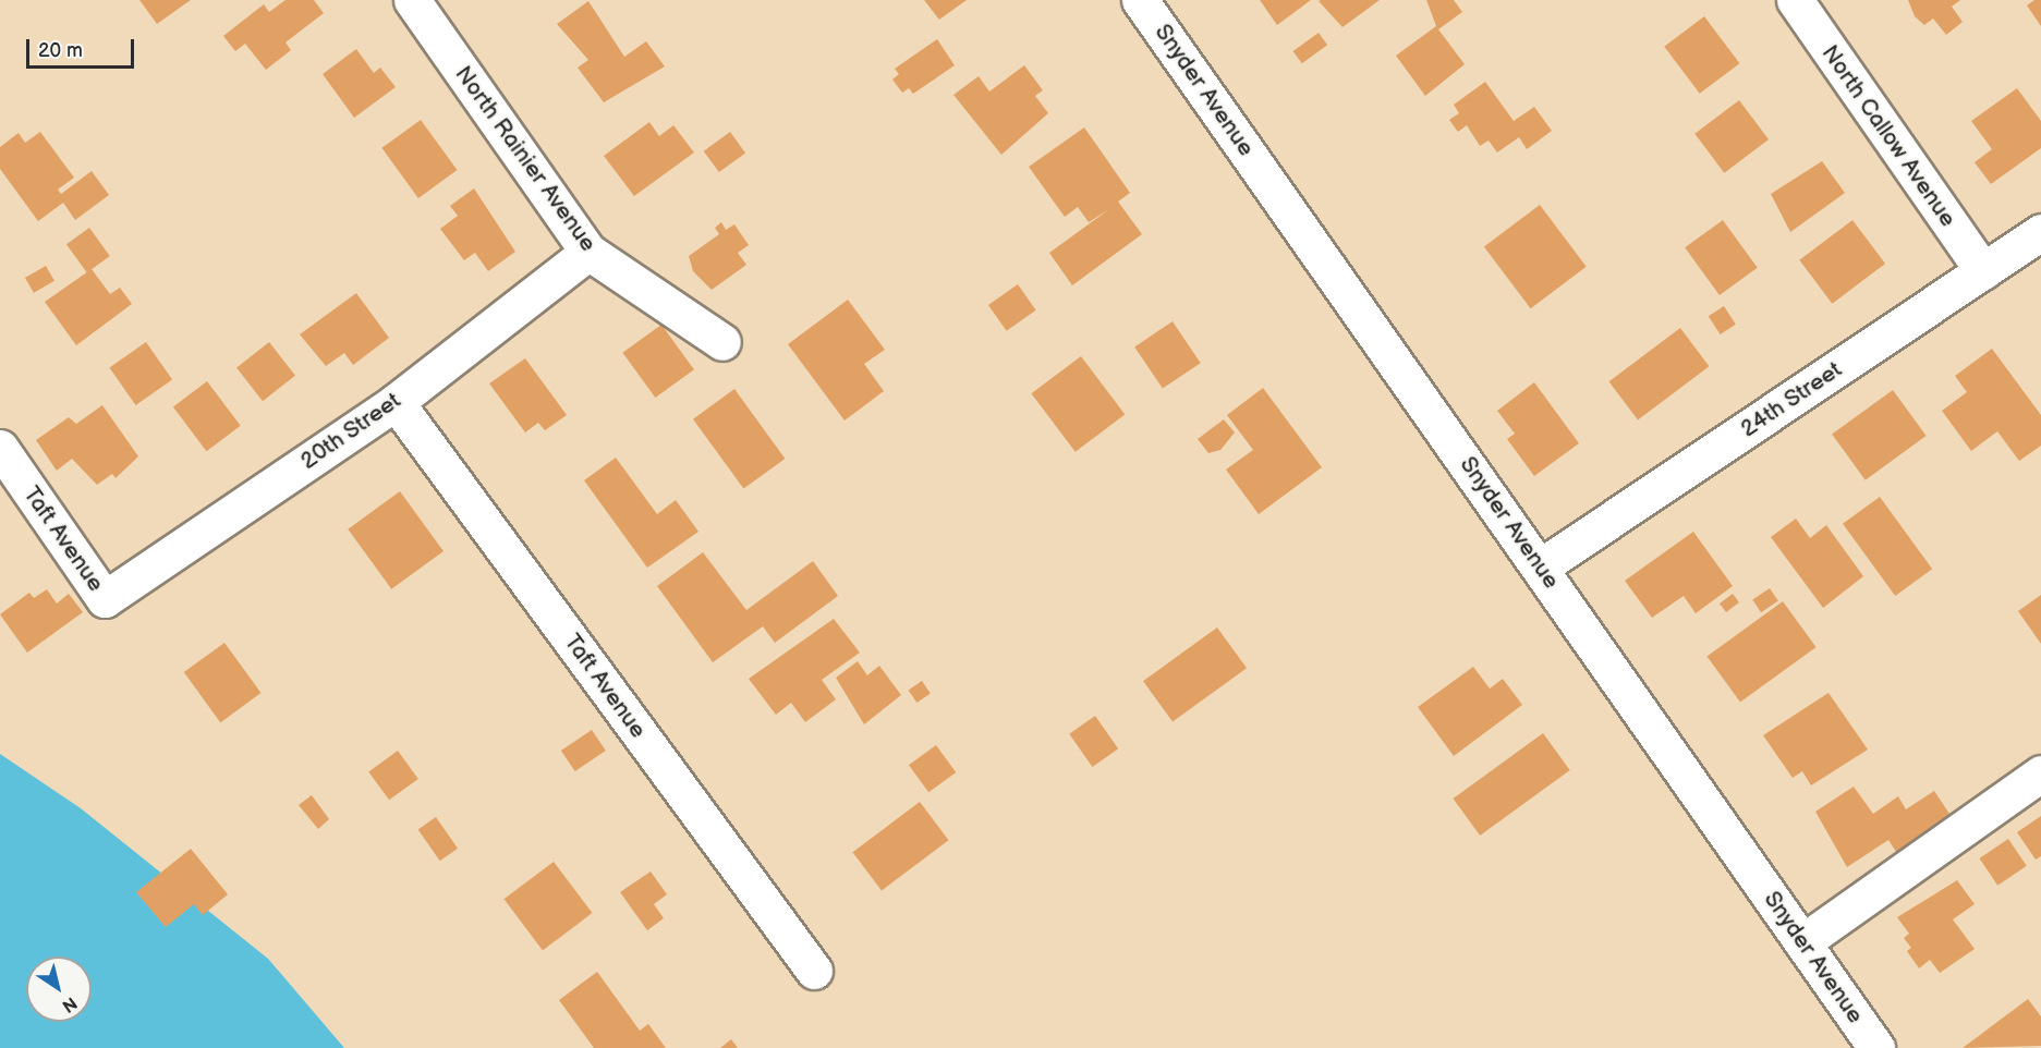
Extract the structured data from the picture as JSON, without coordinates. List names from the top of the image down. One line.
{"streets":{"street":["Snyder Avenue","North Callow Avenue","North Rainier Avenue","24th Street","20th Street","Taft Avenue"]},"crossings":[["Snyder Avenue","24th Street"],["North Callow Avenue","24th Street"],["North Rainier Avenue","20th Street"],["20th Street","Taft Avenue"]],"scale_bar":"20 m","north":"bottom right"}
